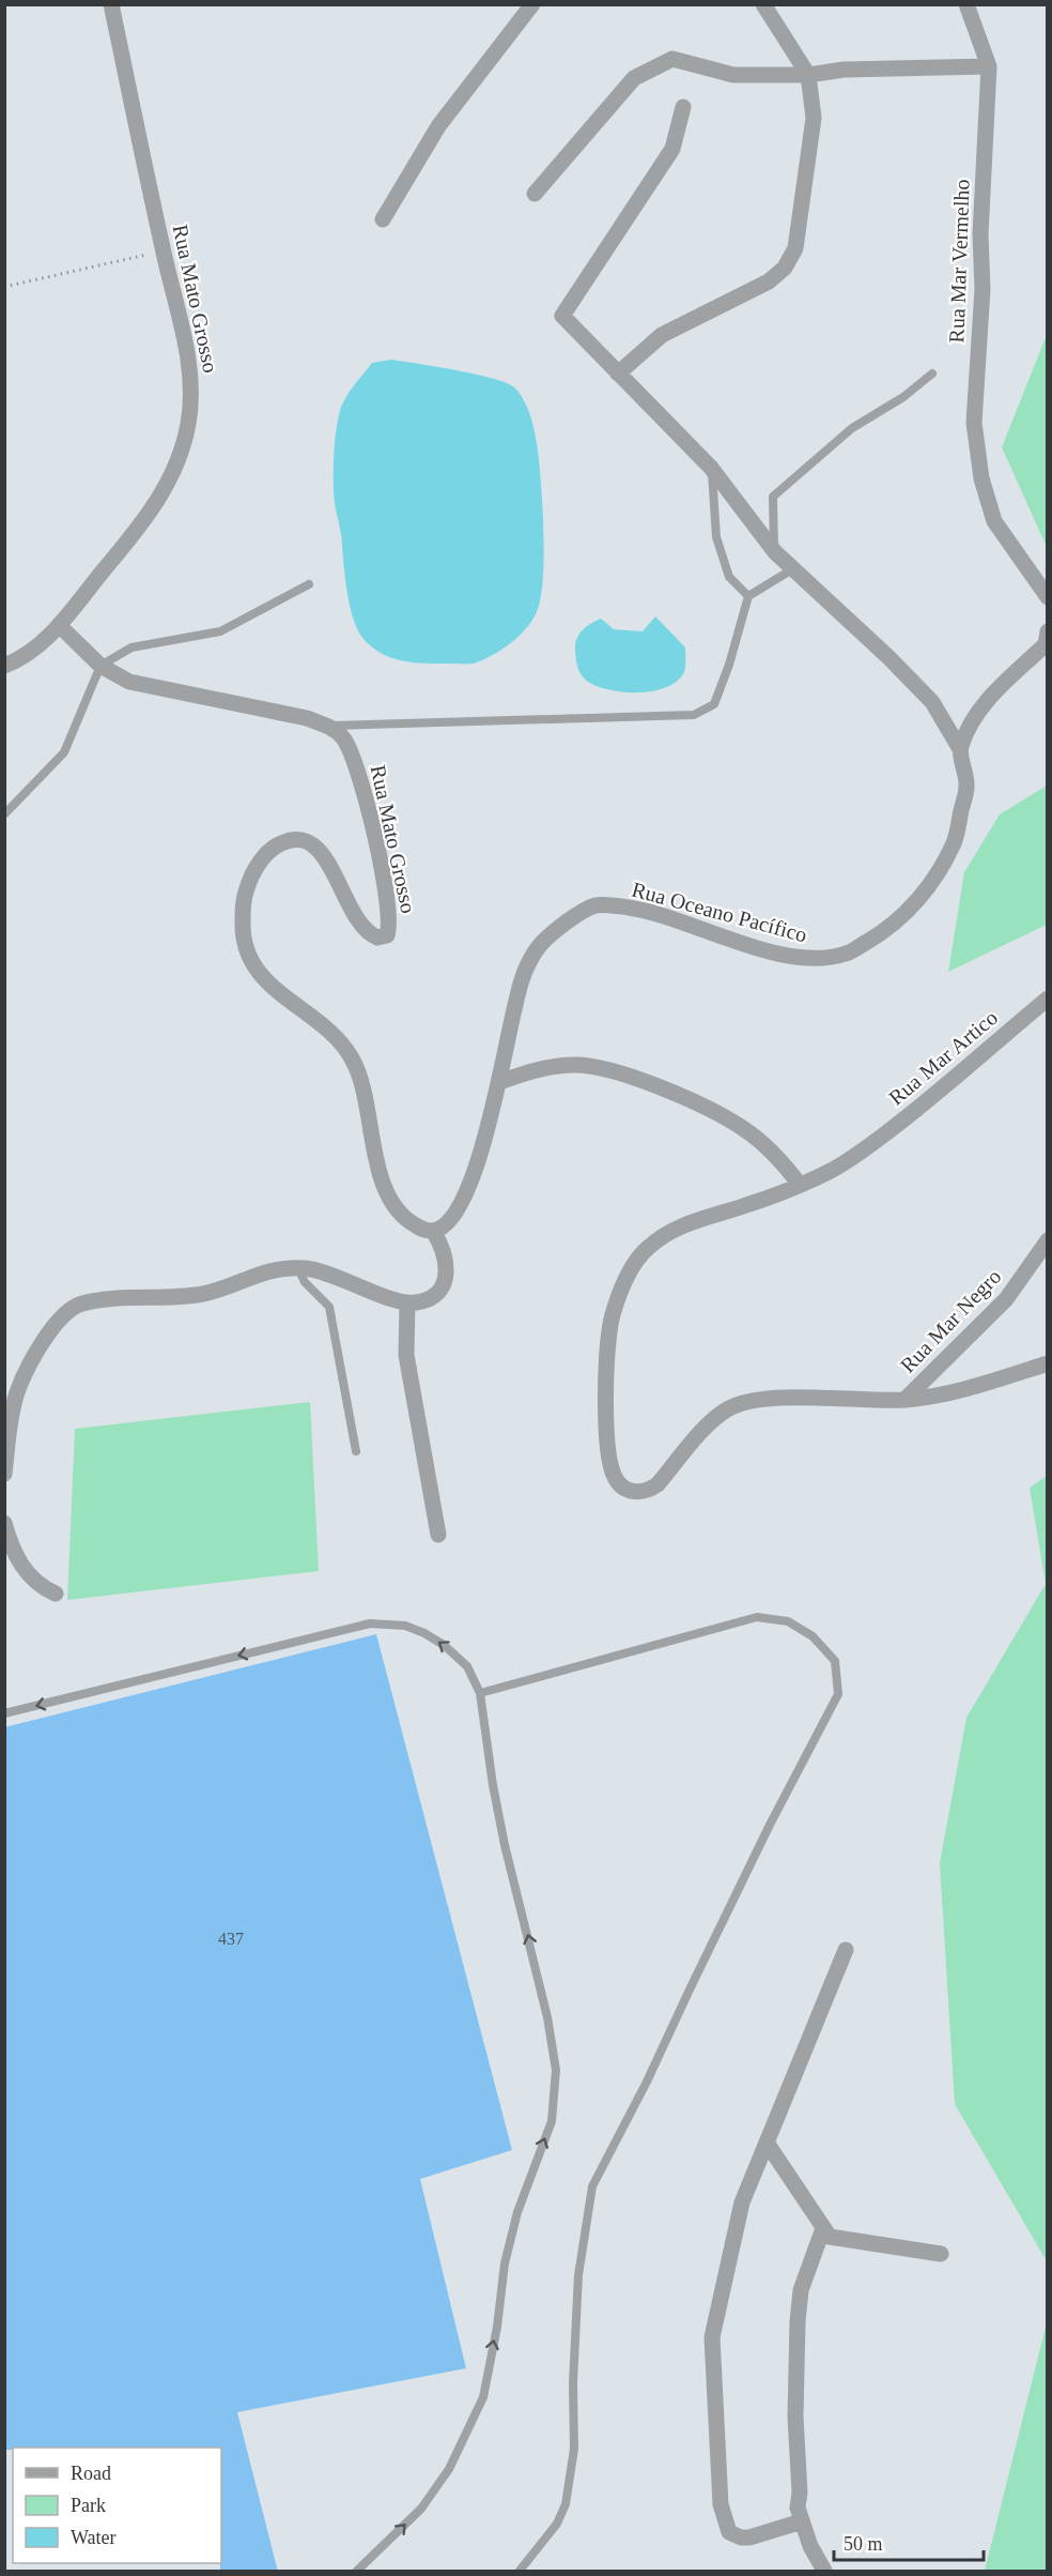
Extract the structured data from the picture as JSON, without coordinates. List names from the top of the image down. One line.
{"streets":{"street":["Rua Mar Vermelho","Rua Mato Grosso","Rua Oceano Pacífico","Rua Mar Artico","Rua Mar Negro"]},"crossings":[["Rua Mato Grosso","Rua Oceano Pacífico"],["Rua Mar Artico","Rua Mar Negro"]],"house_numbers":["437"],"legend":["Road","Park","Water"],"scale_bar":"50 m"}
